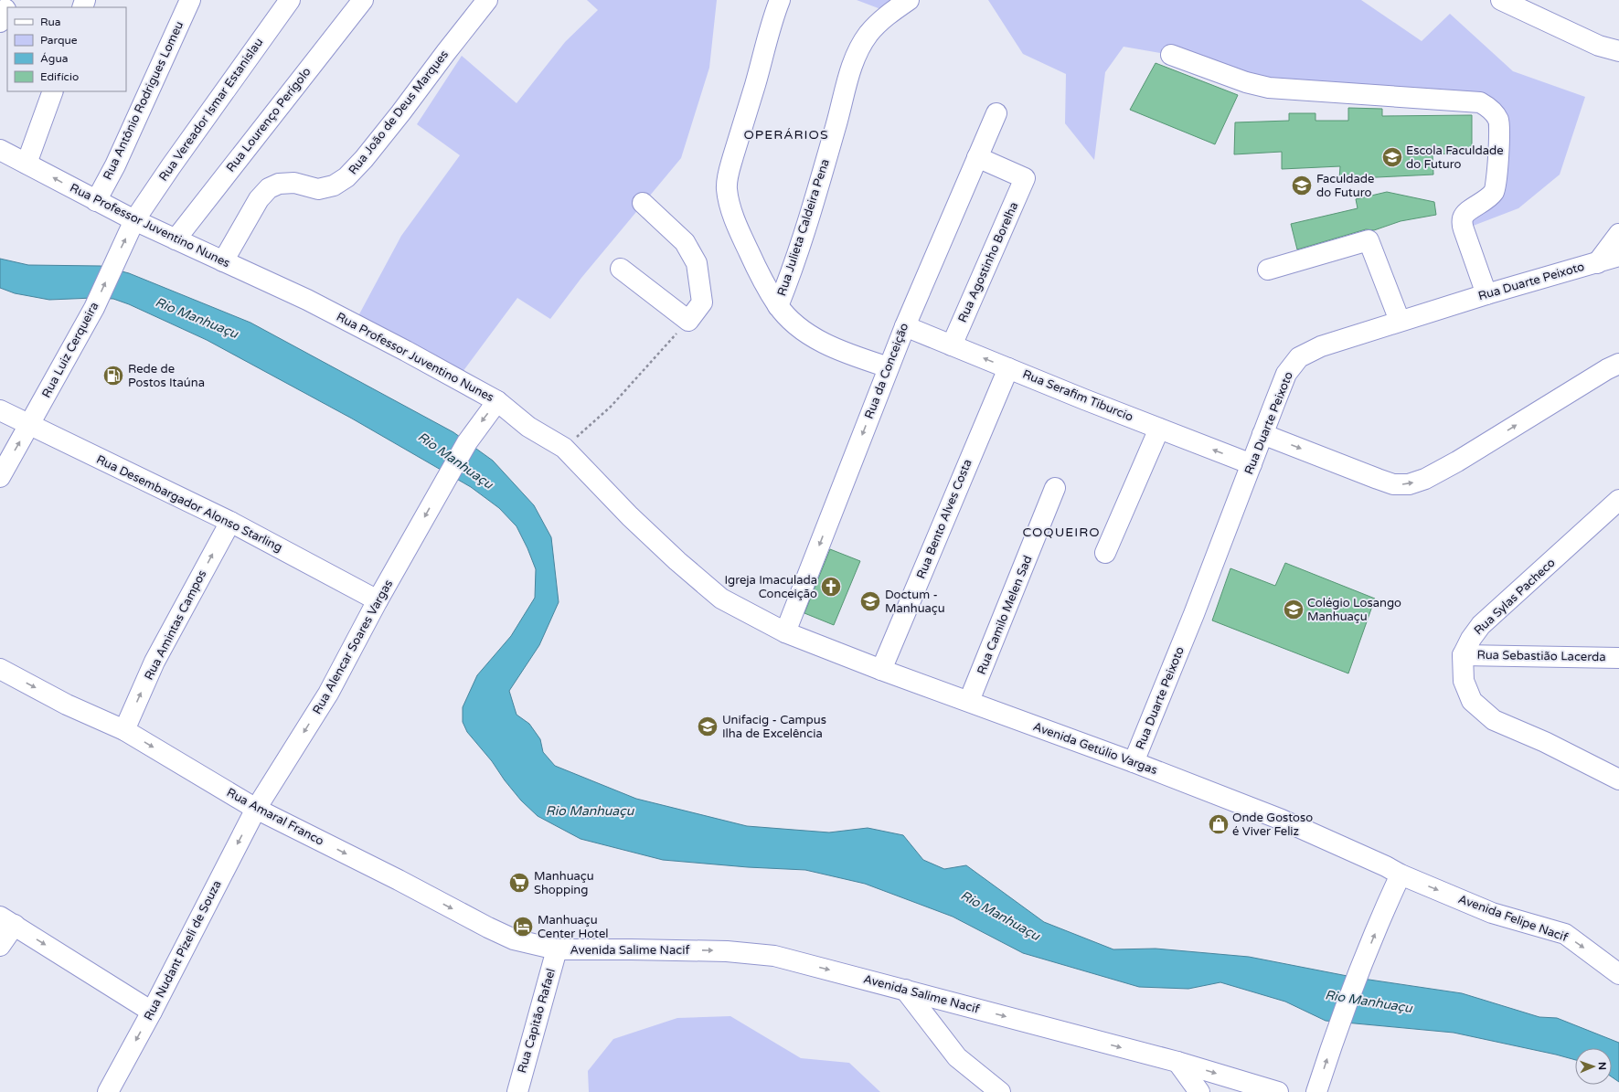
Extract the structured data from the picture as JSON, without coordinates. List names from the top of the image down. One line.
{"streets":{"street":["Rua Antônio Rodrigues Lomeu","Rua Vereador Ismar Estanislau","Rua João de Deus Marques","Rua Lourenço Perígolo","Rua Professor Juventino Nunes","Rua Julieta Caldeira Pena","Rua Agostinho Borelha","Rua Duarte Peixoto","Rua Luiz Cerqueira","Rua da Conceição","Rua Serafim Tiburcio","Rua Desembargador Alonso Starling","Rua Bento Alves Costa","Rua Sylas Pacheco","Rua Camilo Melen Sad","Rua Amintas Campos","Rua Alencar Soares Vargas","Rua Sebastião Lacerda","Avenida Getúlio Vargas","Rua Amaral Franco","Avenida Felipe Nacif","Rua Nudant Pizeli de Souza","Avenida Salime Nacif","Rua Capitão Rafael"]},"crossings":[["Rua Antônio Rodrigues Lomeu","Rua Professor Juventino Nunes"],["Rua Vereador Ismar Estanislau","Rua Professor Juventino Nunes"],["Rua Vereador Ismar Estanislau","Rua Luiz Cerqueira"],["Rua João de Deus Marques","Rua Professor Juventino Nunes"],["Rua Lourenço Perígolo","Rua Professor Juventino Nunes"],["Rua Professor Juventino Nunes","Rua Luiz Cerqueira"],["Rua Professor Juventino Nunes","Rua da Conceição"],["Rua Professor Juventino Nunes","Rua Alencar Soares Vargas"],["Rua Professor Juventino Nunes","Avenida Getúlio Vargas"],["Rua Agostinho Borelha","Rua da Conceição"],["Rua Agostinho Borelha","Rua Serafim Tiburcio"],["Rua Duarte Peixoto","Rua Serafim Tiburcio"],["Rua Duarte Peixoto","Avenida Getúlio Vargas"],["Rua Luiz Cerqueira","Rua Desembargador Alonso Starling"],["Rua da Conceição","Rua Serafim Tiburcio"],["Rua da Conceição","Avenida Getúlio Vargas"],["Rua Serafim Tiburcio","Rua Bento Alves Costa"],["Rua Desembargador Alonso Starling","Rua Amintas Campos"],["Rua Desembargador Alonso Starling","Rua Alencar Soares Vargas"],["Rua Bento Alves Costa","Avenida Getúlio Vargas"],["Rua Sylas Pacheco","Rua Sebastião Lacerda"],["Rua Camilo Melen Sad","Avenida Getúlio Vargas"],["Rua Amintas Campos","Rua Amaral Franco"],["Rua Alencar Soares Vargas","Rua Amaral Franco"],["Rua Alencar Soares Vargas","Rua Nudant Pizeli de Souza"],["Avenida Getúlio Vargas","Avenida Felipe Nacif"],["Rua Amaral Franco","Rua Nudant Pizeli de Souza"],["Rua Amaral Franco","Avenida Salime Nacif"],["Rua Amaral Franco","Rua Capitão Rafael"],["Avenida Salime Nacif","Rua Capitão Rafael"]],"one_way":["Rua Luiz Cerqueira","Rua da Conceição","Rua Serafim Tiburcio","Rua Amintas Campos","Rua Alencar Soares Vargas","Rua Amaral Franco","Avenida Felipe Nacif","Rua Nudant Pizeli de Souza","Avenida Salime Nacif"],"districts":["OPERÁRIOS","COQUEIRO"],"water":["Rio Manhuaçu"],"places":{"school or university":["Escola Faculdade do Futuro","Faculdade do Futuro","Doctum - Manhuaçu","Colégio Losango Manhuaçu","Unifacig - Campus Ilha de Excelência"],"fuel station":["Rede de Postos Itaúna"],"church":["Igreja Imaculada Conceição"],"shop":["Onde Gostoso é Viver Feliz"],"supermarket":["Manhuaçu Shopping"],"hotel":["Manhuaçu Center Hotel"]},"legend":["Rua","Parque","Água","Edifício"],"north":"right"}
